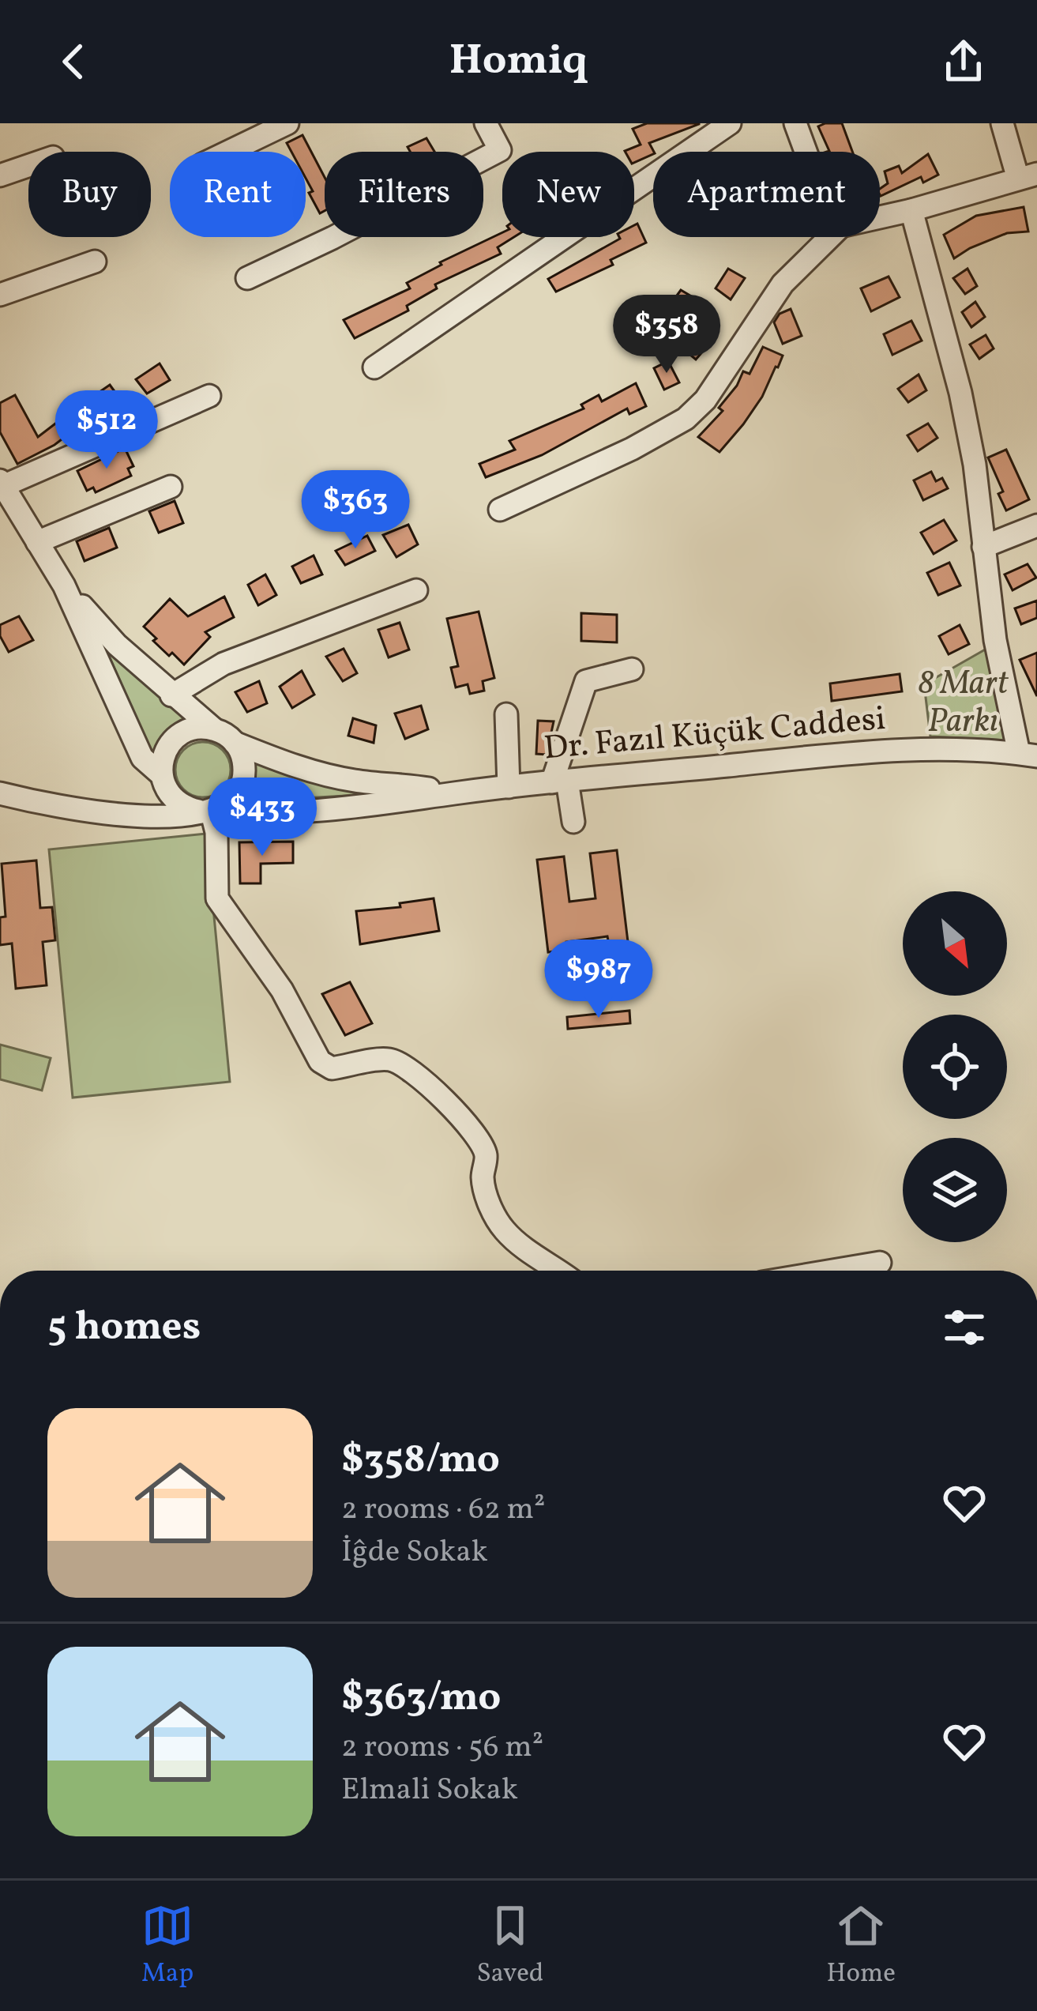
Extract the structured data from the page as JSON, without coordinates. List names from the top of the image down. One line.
{"streets":{"street":["Dr. Fazıl Küçük Caddesi"]},"parks":["8 Mart Parkı"],"north":"bottom right","page":{"header":"Homiq","chip":["Buy","Rent","Filters","New","Apartment"],"price":["$358","$512","$363","$433","$987"],"heading":"5 homes","list":[{"name":"$358/mo","note":"2 rooms · 62 m² · İĝde Sokak"},{"name":"$363/mo","note":"2 rooms · 56 m² · Elmali Sokak"}],"tabs":["Map","Saved","Home"]}}
